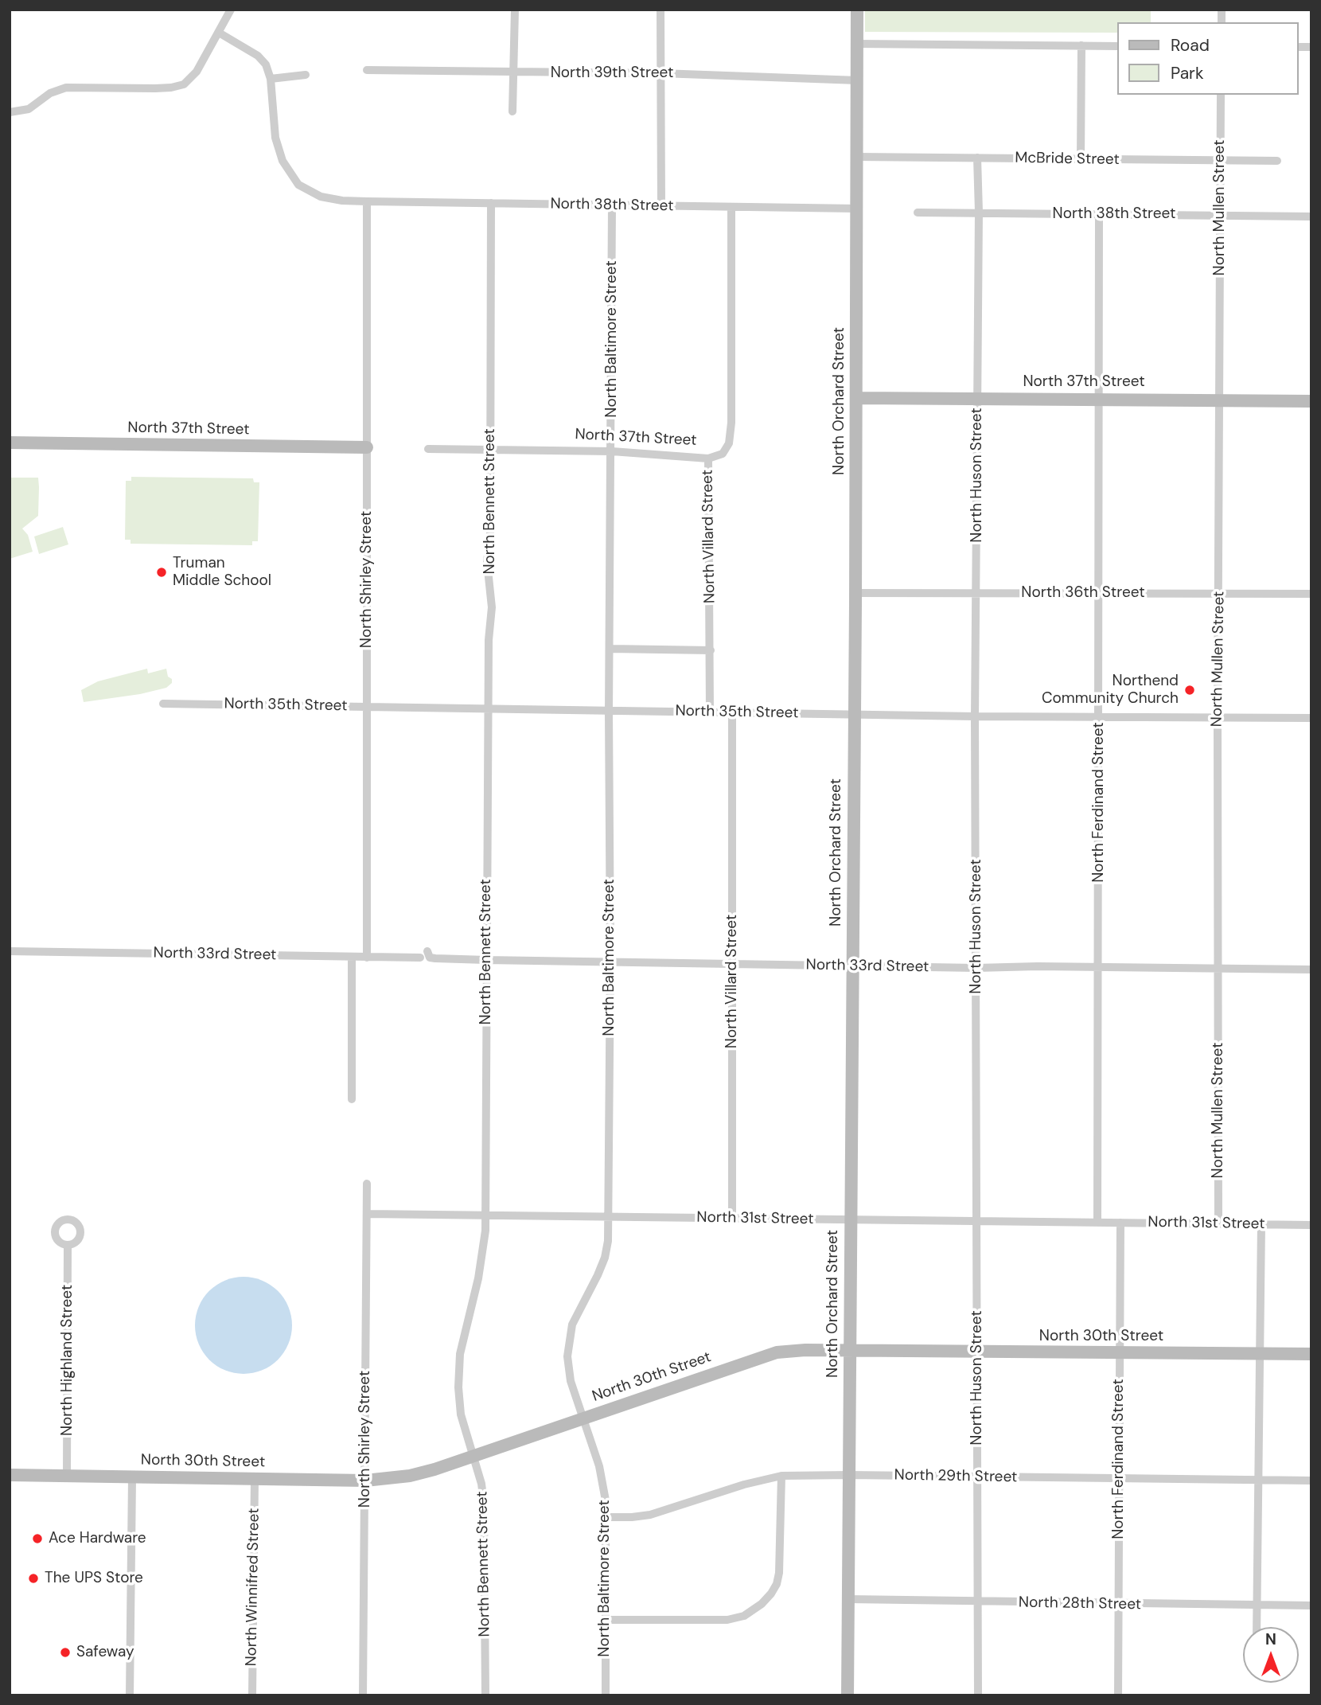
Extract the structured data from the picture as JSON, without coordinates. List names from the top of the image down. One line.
{"streets":{"street":["North 39th Street","McBride Street","North 38th Street","North Mullen Street","North Baltimore Street","North 37th Street","North Orchard Street","North Huson Street","North Bennett Street","North Villard Street","North Shirley Street","North 36th Street","North 35th Street","North Ferdinand Street","North 33rd Street","North 31st Street","North 30th Street","North Highland Street","North 29th Street","North Winnifred Street","North 28th Street"]},"crossings":[["North 39th Street","North Orchard Street"],["McBride Street","North Mullen Street"],["McBride Street","North Orchard Street"],["McBride Street","North Huson Street"],["North 38th Street","North Mullen Street"],["North 38th Street","North Baltimore Street"],["North 38th Street","North Orchard Street"],["North 38th Street","North Huson Street"],["North 38th Street","North Bennett Street"],["North 38th Street","North Villard Street"],["North 38th Street","North Shirley Street"],["North 38th Street","North Ferdinand Street"],["North Mullen Street","North 37th Street"],["North Mullen Street","North 36th Street"],["North Mullen Street","North 35th Street"],["North Mullen Street","North 33rd Street"],["North Mullen Street","North 31st Street"],["North Baltimore Street","North 37th Street"],["North Baltimore Street","North 35th Street"],["North Baltimore Street","North 33rd Street"],["North Baltimore Street","North 31st Street"],["North Baltimore Street","North 30th Street"],["North Baltimore Street","North 29th Street"],["North 37th Street","North Orchard Street"],["North 37th Street","North Huson Street"],["North 37th Street","North Bennett Street"],["North 37th Street","North Villard Street"],["North 37th Street","North Shirley Street"],["North 37th Street","North Ferdinand Street"],["North Orchard Street","North 36th Street"],["North Orchard Street","North 35th Street"],["North Orchard Street","North 33rd Street"],["North Orchard Street","North 31st Street"],["North Orchard Street","North 30th Street"],["North Orchard Street","North 29th Street"],["North Orchard Street","North 28th Street"],["North Huson Street","North 36th Street"],["North Huson Street","North 35th Street"],["North Huson Street","North 33rd Street"],["North Huson Street","North 31st Street"],["North Huson Street","North 30th Street"],["North Huson Street","North 29th Street"],["North Huson Street","North 28th Street"],["North Bennett Street","North 35th Street"],["North Bennett Street","North 33rd Street"],["North Bennett Street","North 31st Street"],["North Bennett Street","North 30th Street"],["North Villard Street","North 35th Street"],["North Villard Street","North 33rd Street"],["North Villard Street","North 31st Street"],["North Shirley Street","North 35th Street"],["North Shirley Street","North 33rd Street"],["North Shirley Street","North 31st Street"],["North Shirley Street","North 30th Street"],["North 36th Street","North Ferdinand Street"],["North 35th Street","North Ferdinand Street"],["North Ferdinand Street","North 33rd Street"],["North Ferdinand Street","North 31st Street"],["North Ferdinand Street","North 30th Street"],["North Ferdinand Street","North 29th Street"],["North Ferdinand Street","North 28th Street"],["North 30th Street","North Highland Street"],["North 30th Street","North Winnifred Street"]],"places":["Truman Middle School","Northend Community Church","Ace Hardware","The UPS Store","Safeway"],"legend":["Road","Park"],"north":"top"}
